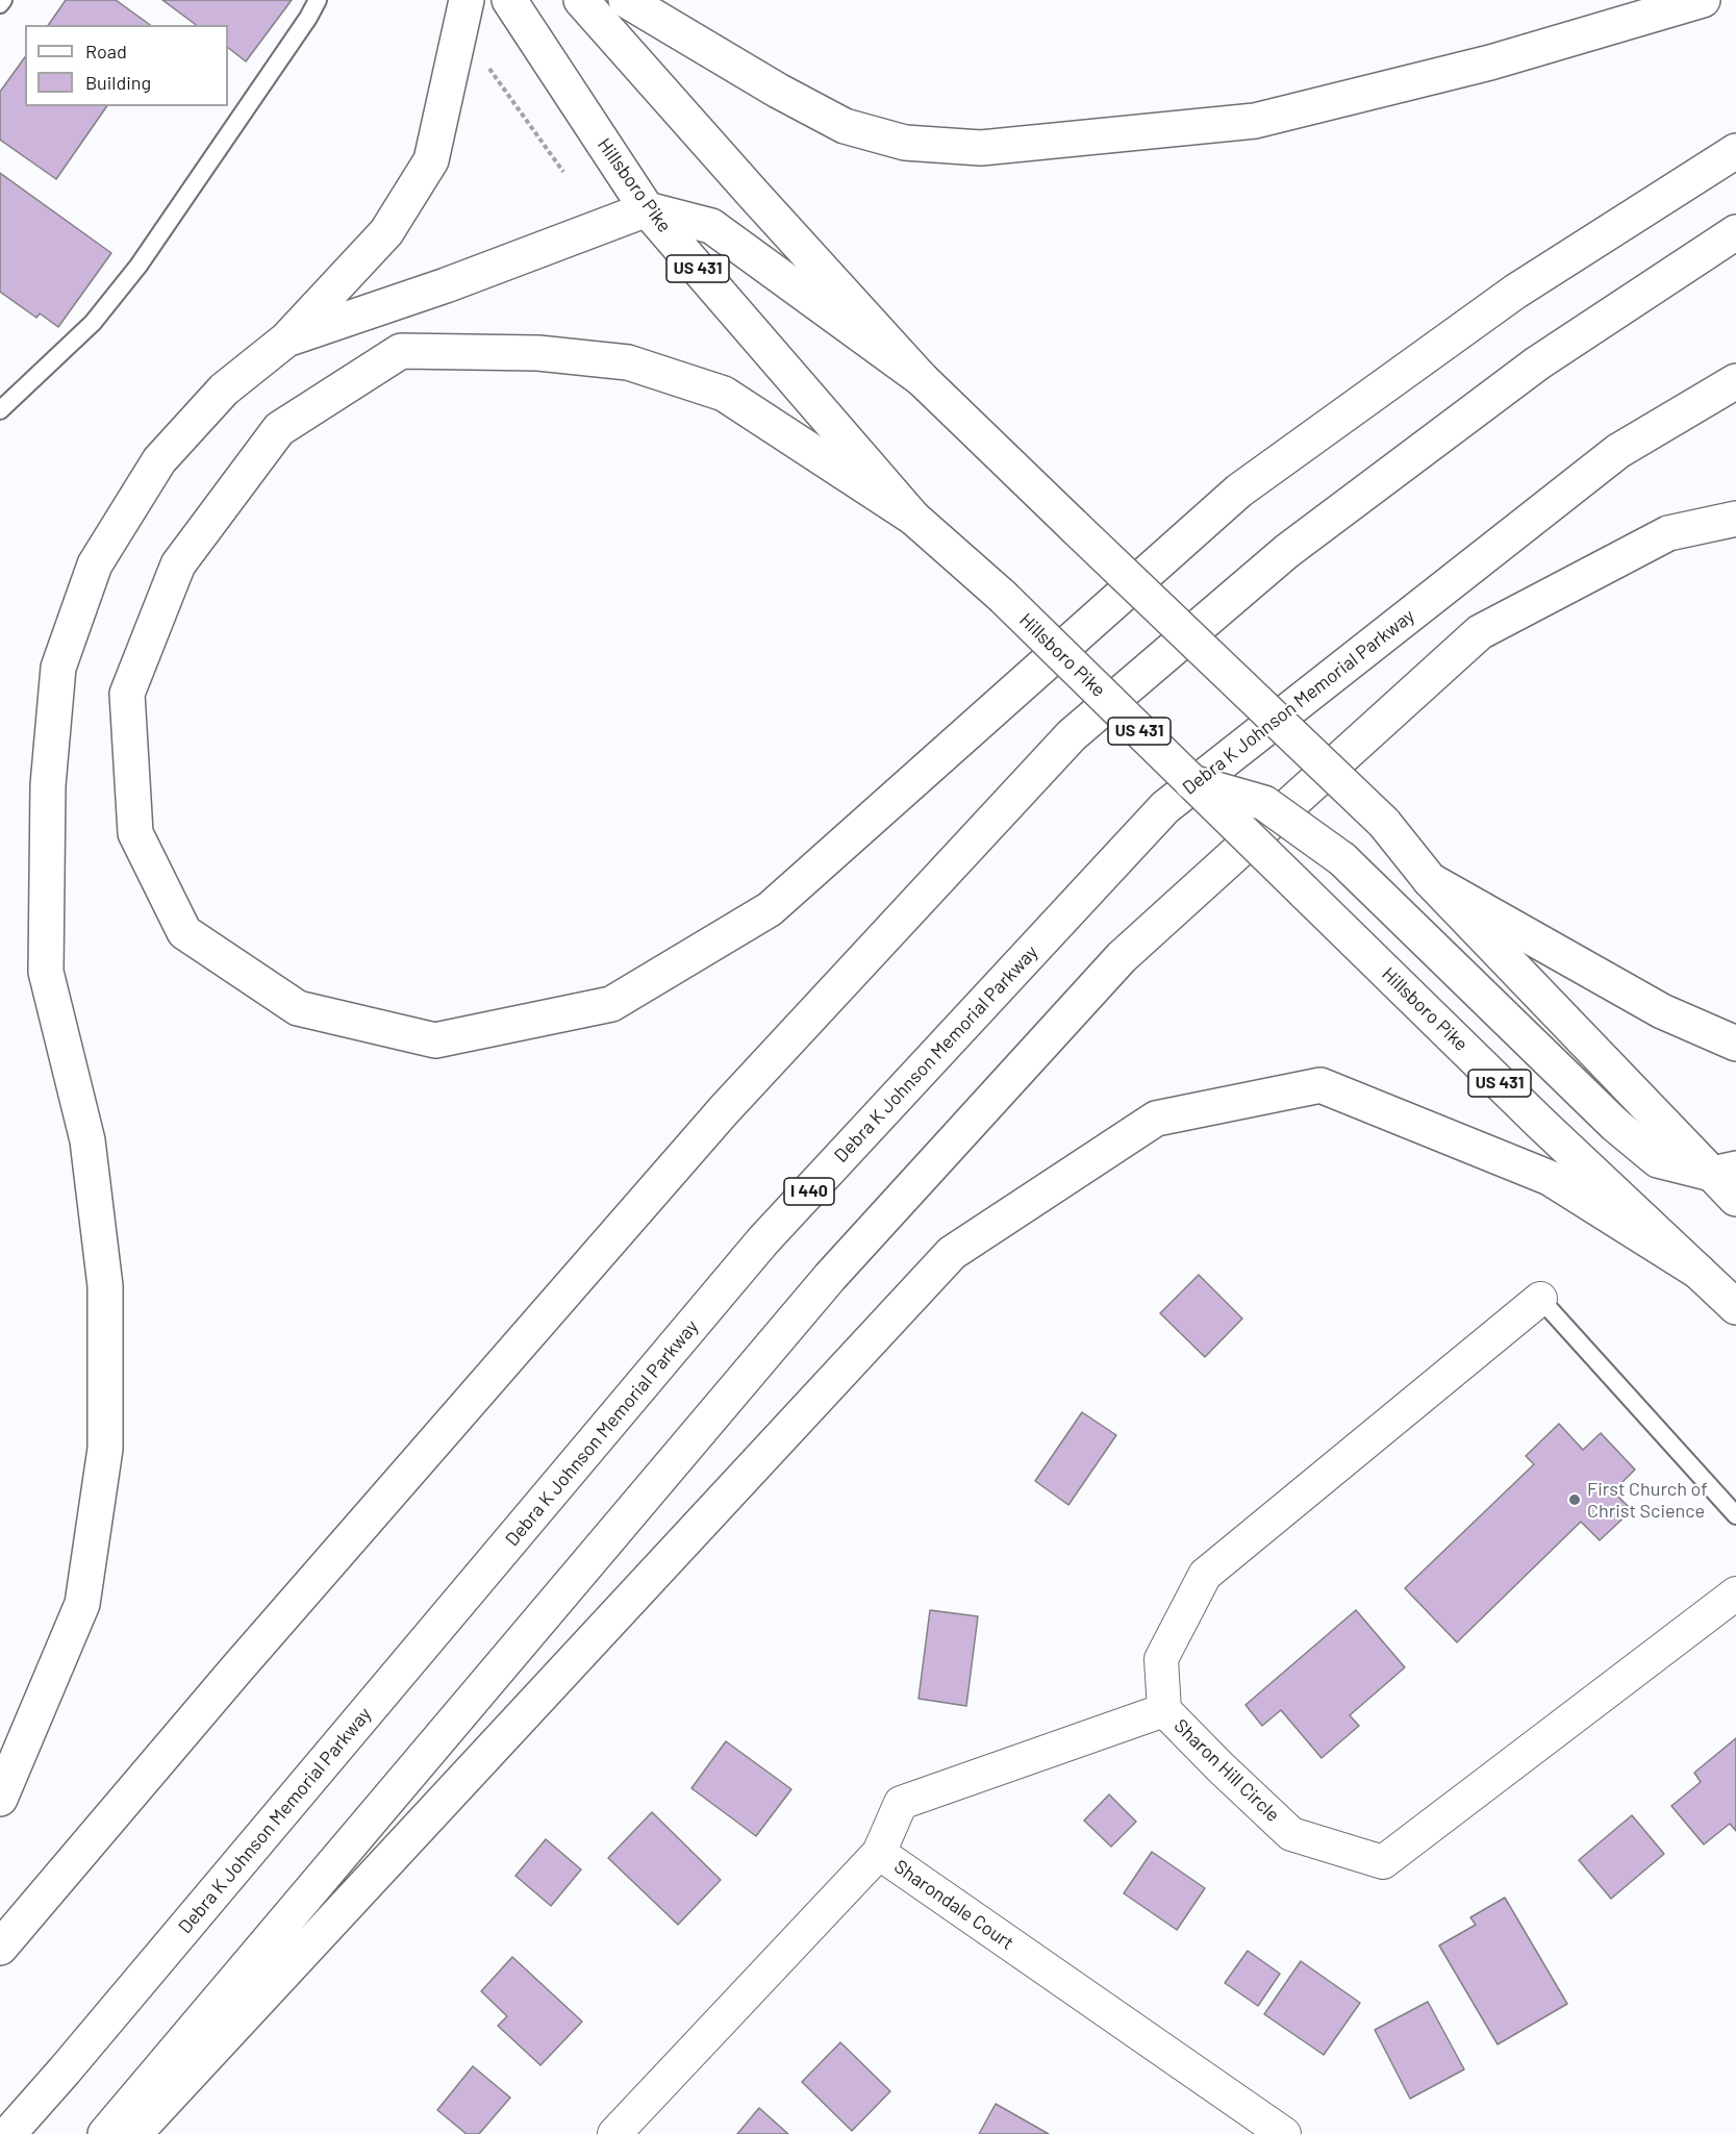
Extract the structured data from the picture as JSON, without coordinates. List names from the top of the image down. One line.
{"streets":{"main road":["Hillsboro Pike","US 431","Debra K Johnson Memorial Parkway","I 440"],"street":["Sharon Hill Circle","Sharondale Court"]},"places":["First Church of Christ Science"],"legend":["Road","Building"]}
